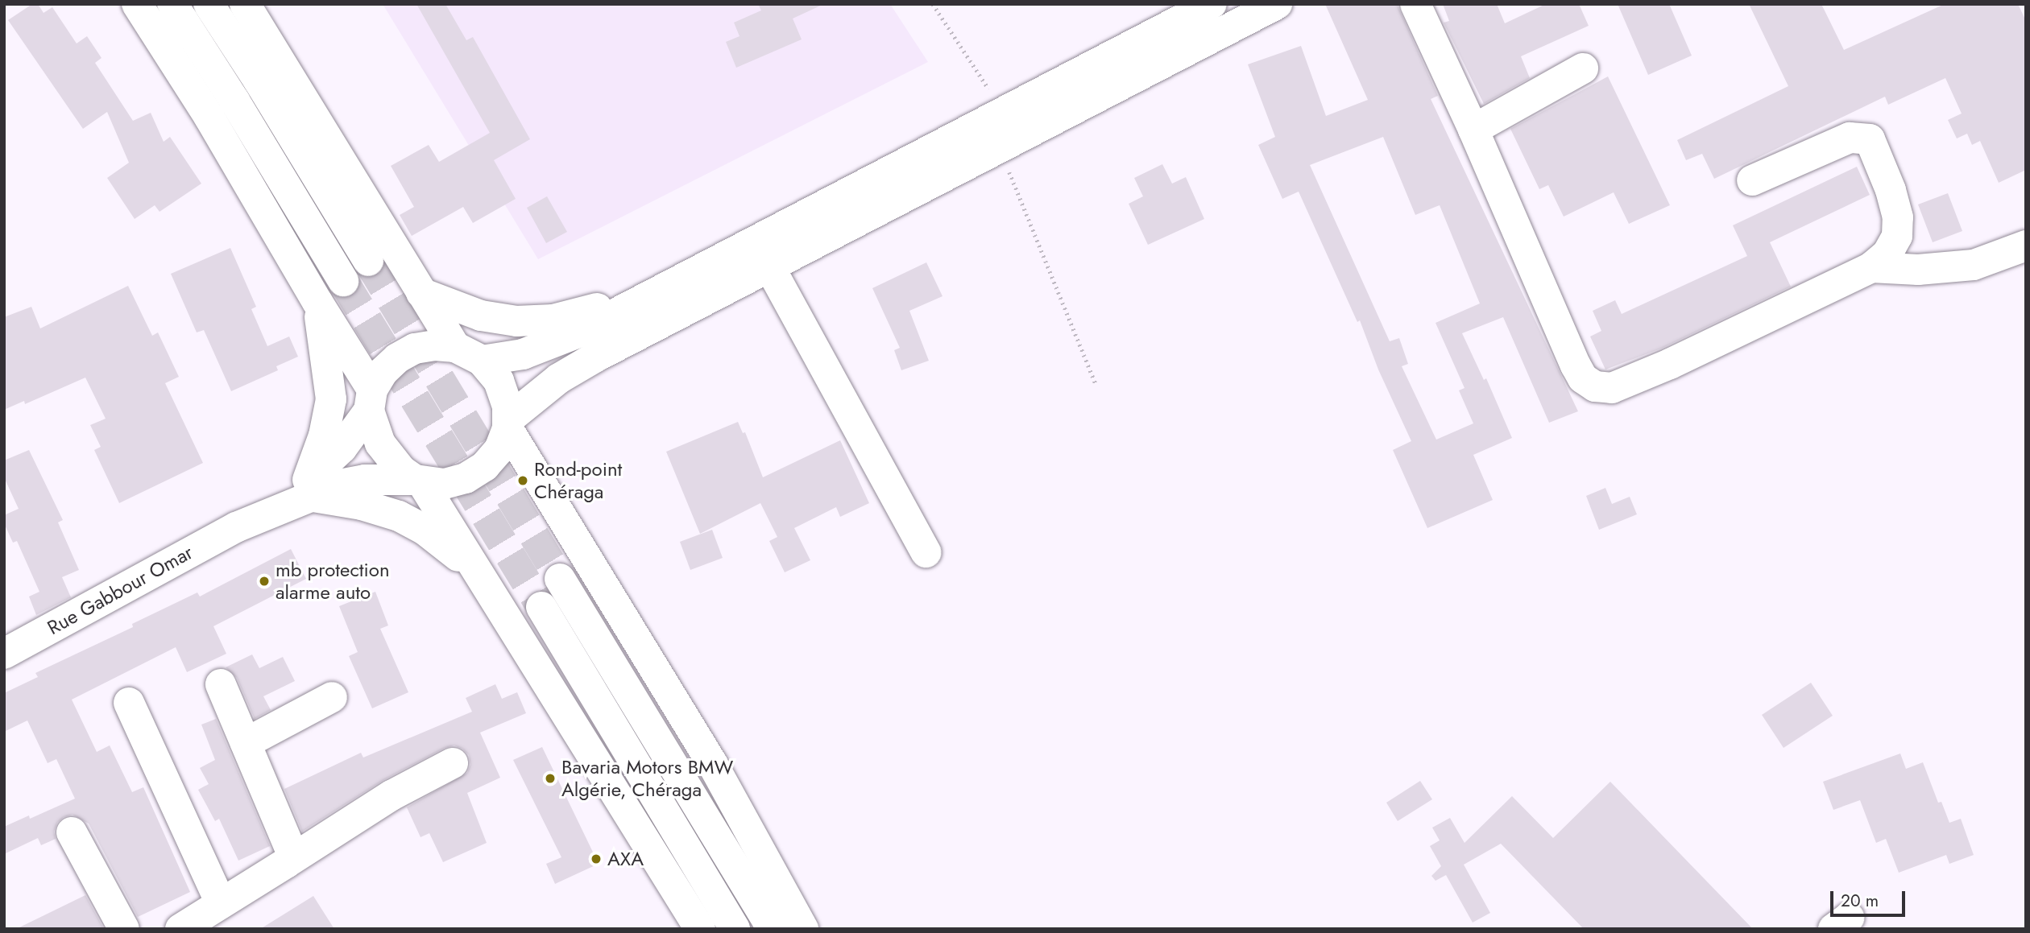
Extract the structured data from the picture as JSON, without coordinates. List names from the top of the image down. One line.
{"streets":{"main road":["Rue Gabbour Omar"]},"places":["Rond-point Chéraga","mb protection alarme auto","Bavaria Motors BMW Algérie, Chéraga","AXA"],"scale_bar":"20 m"}
